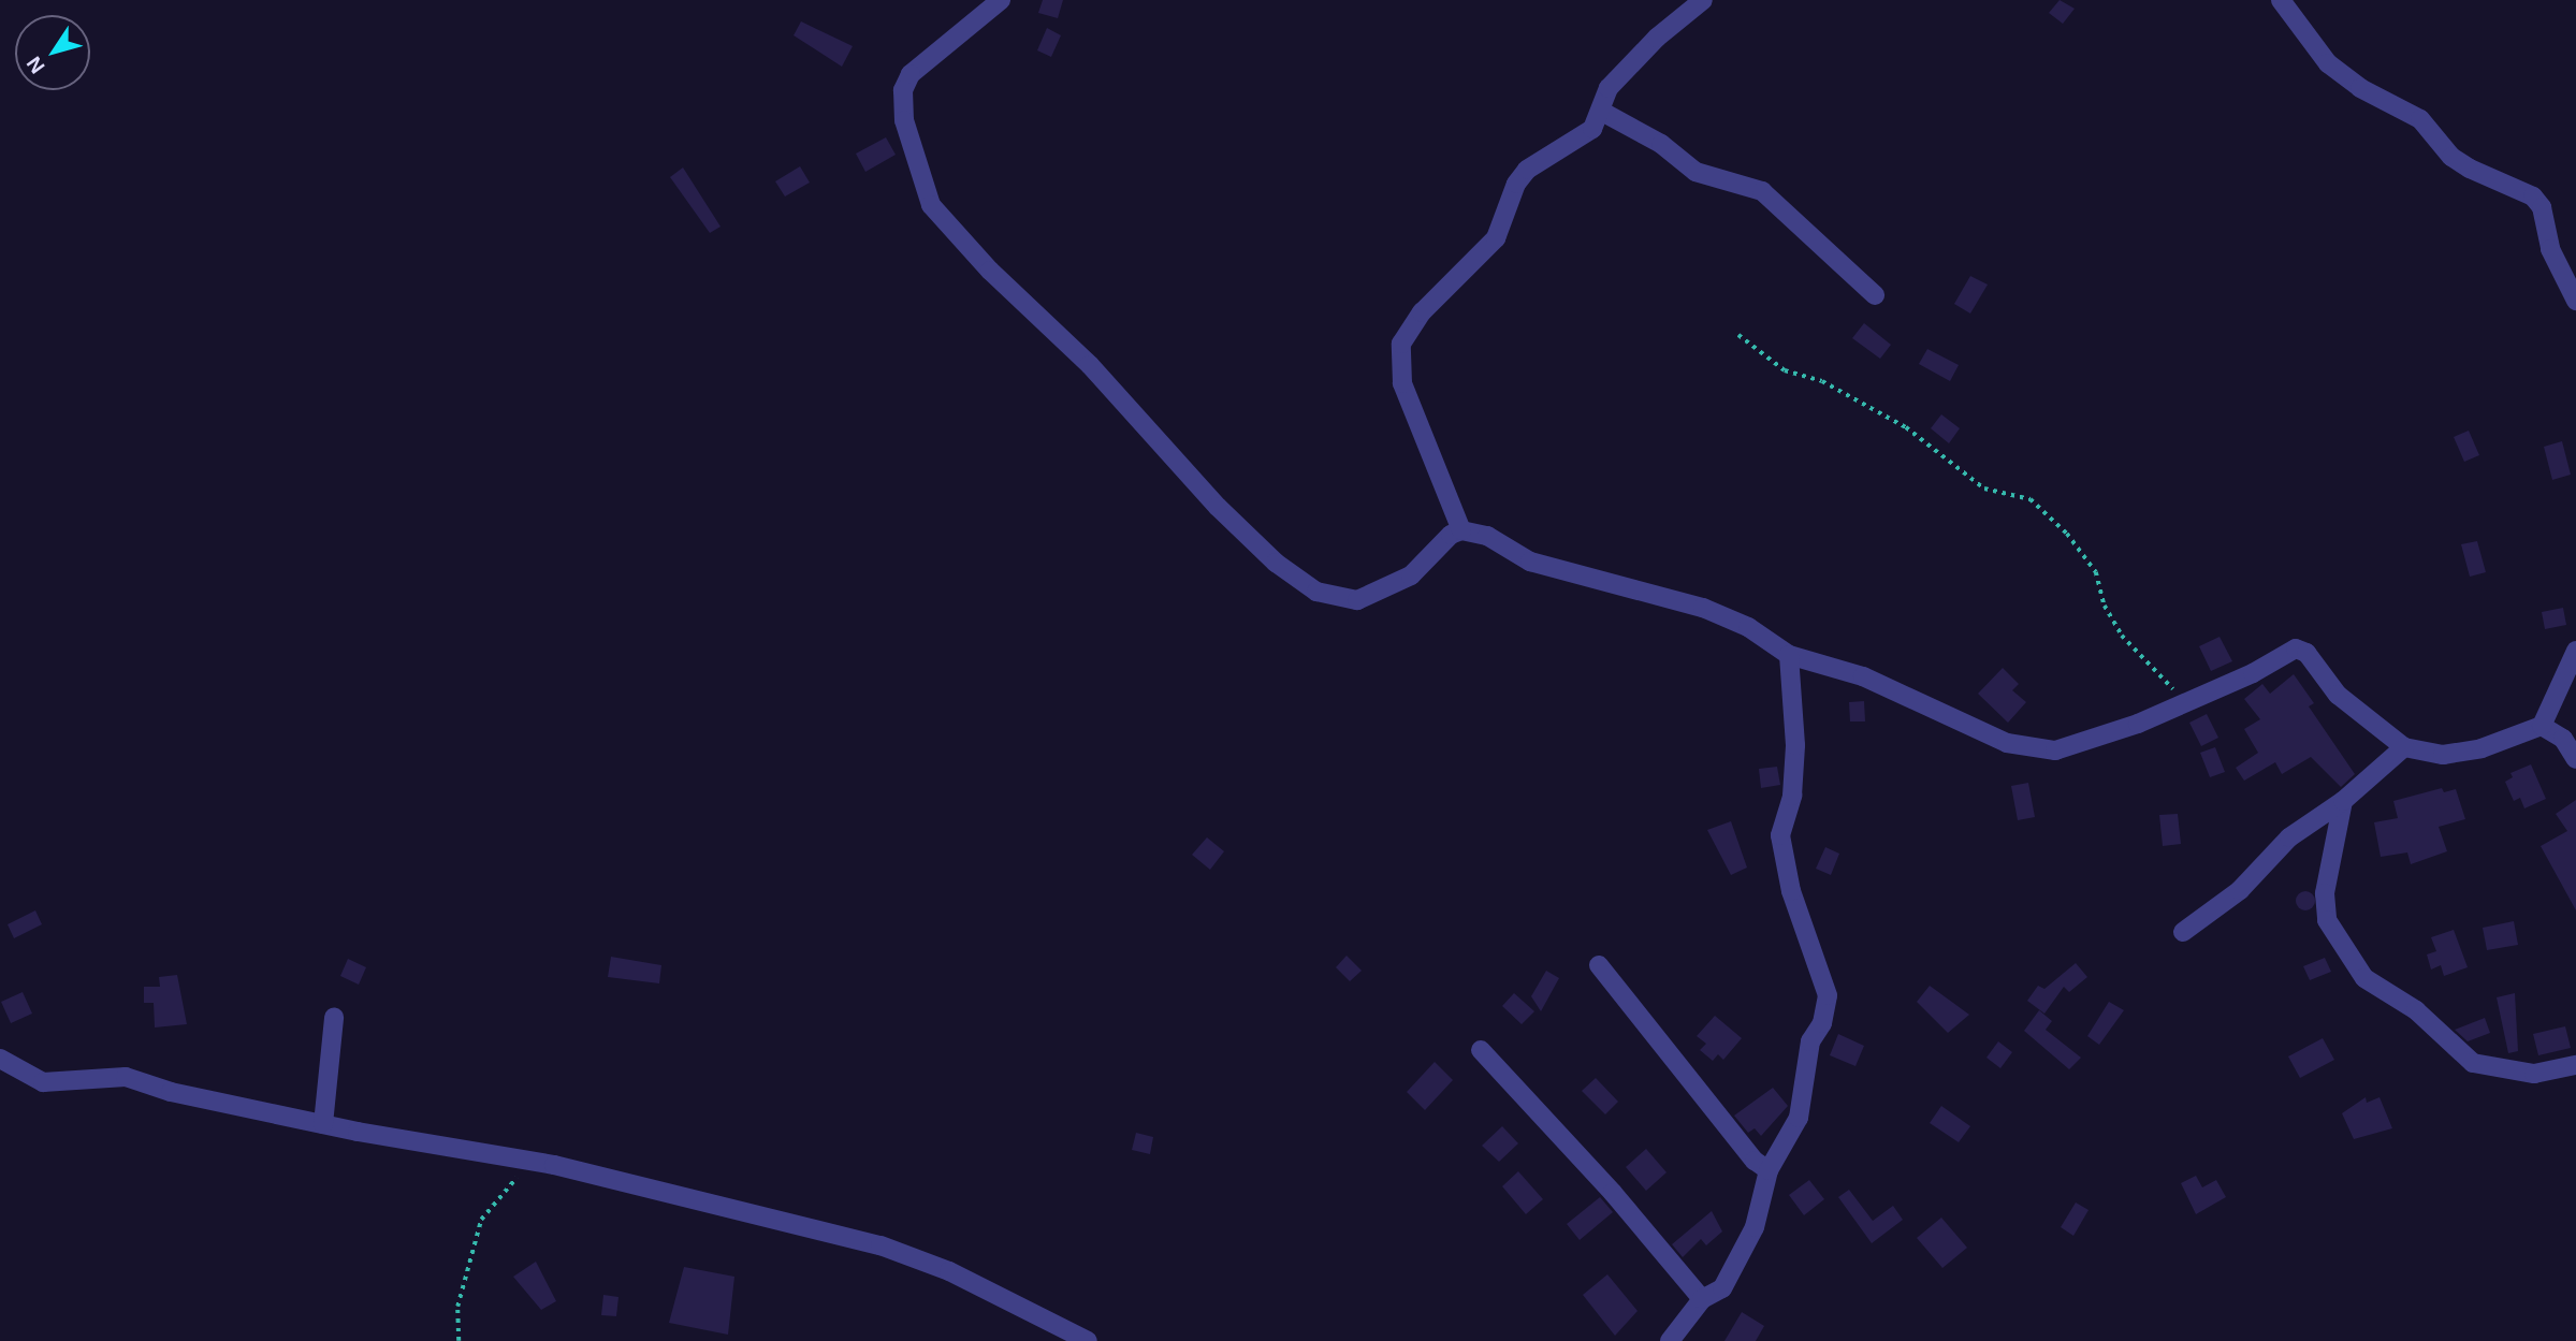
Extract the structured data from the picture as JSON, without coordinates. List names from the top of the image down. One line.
{"north":"bottom left"}
